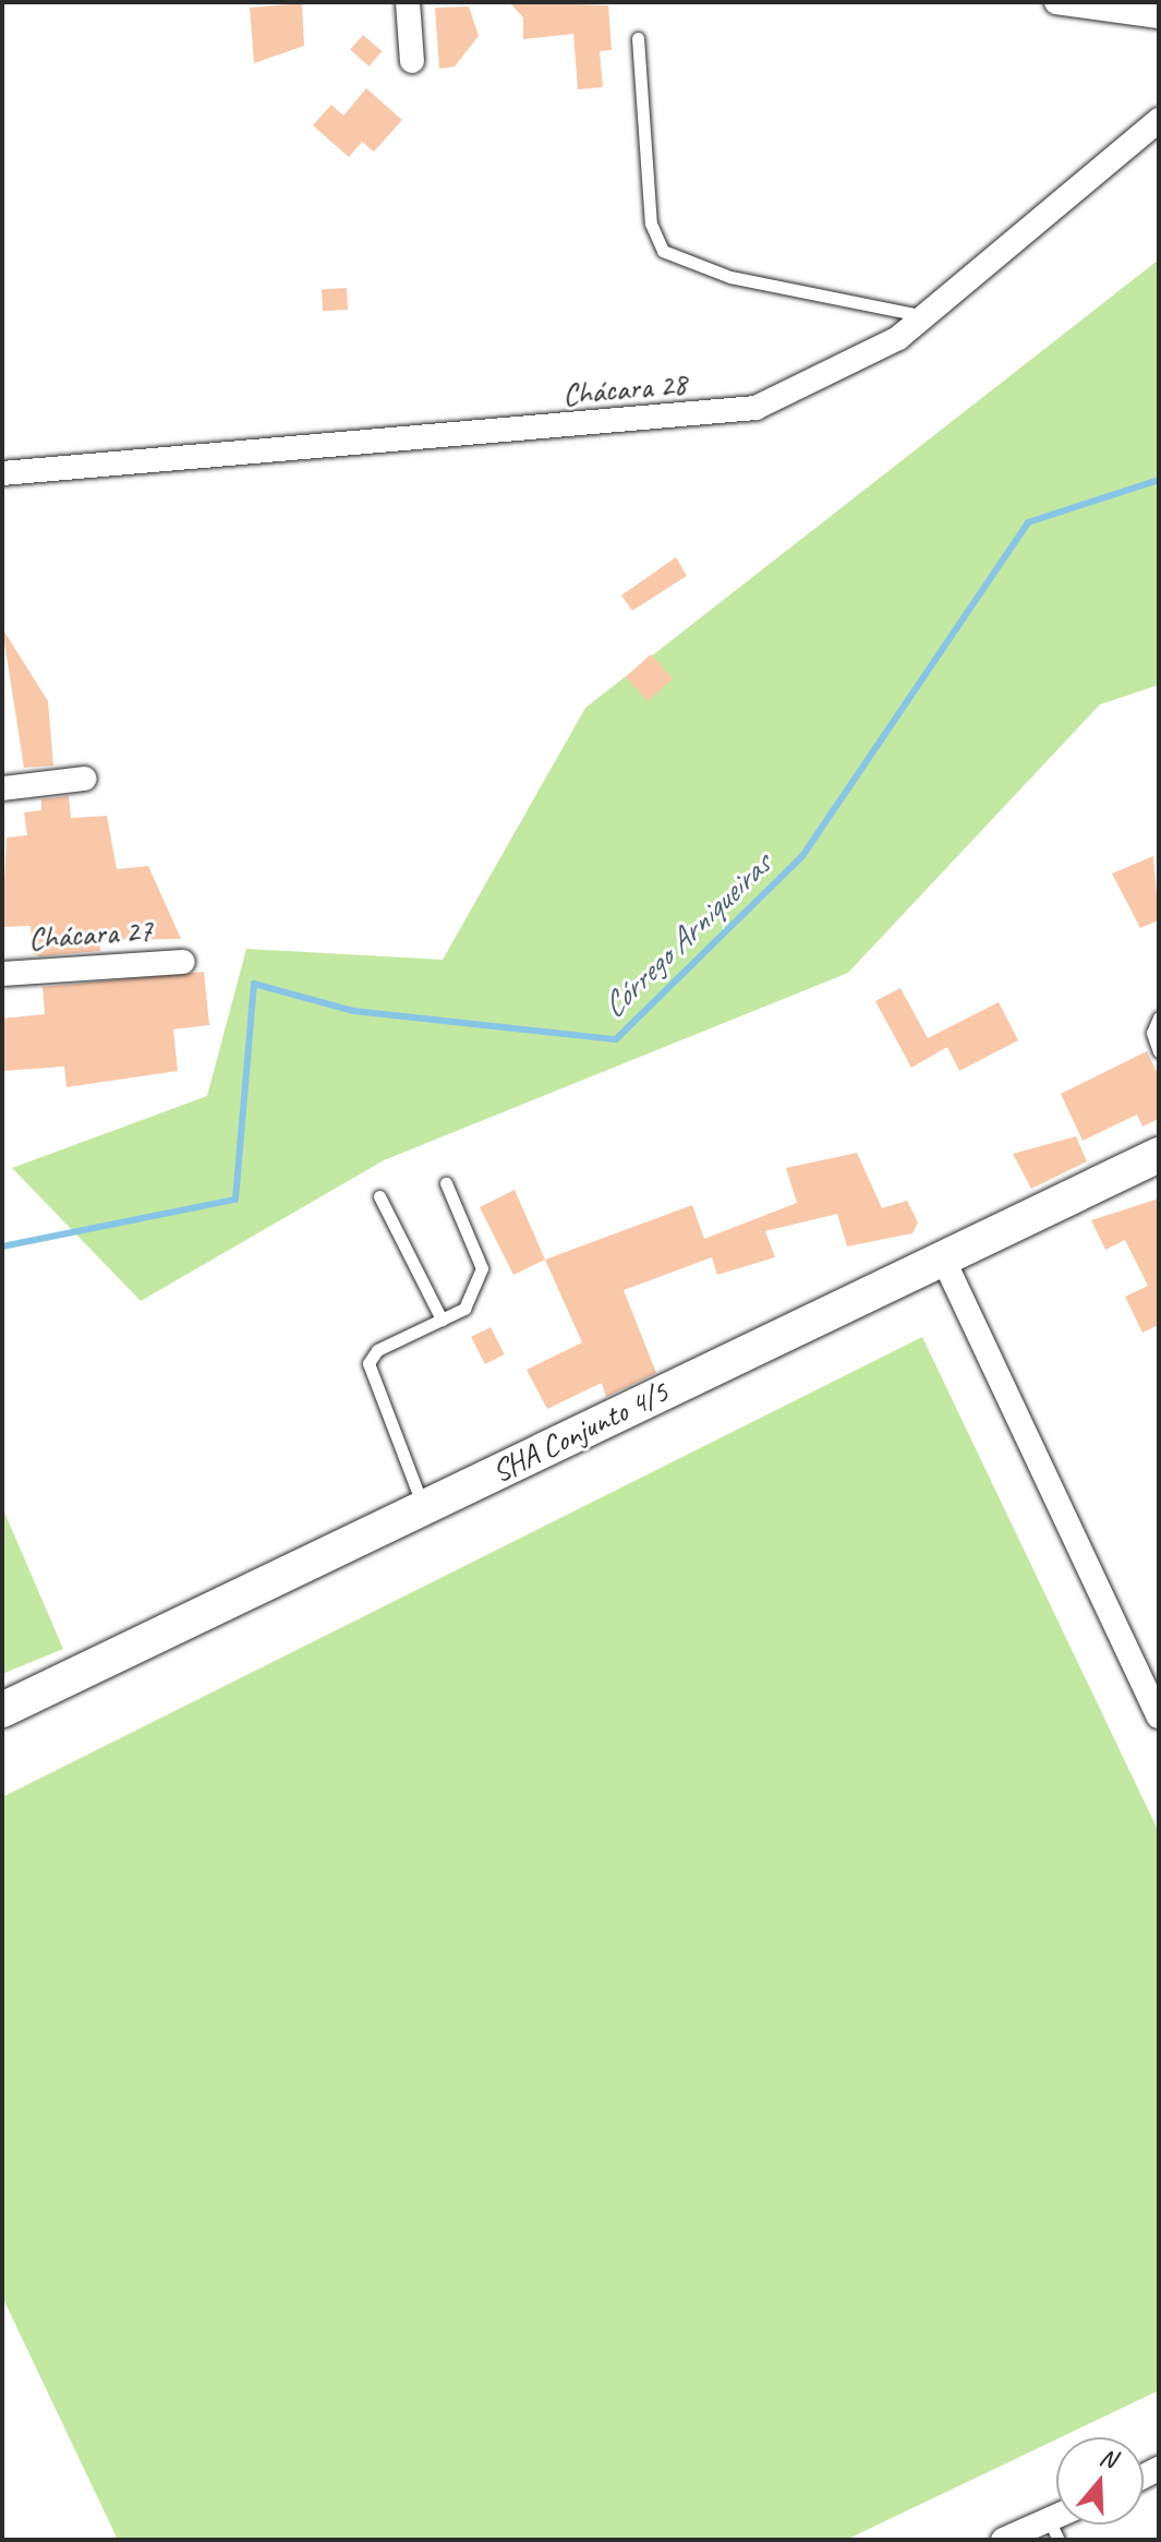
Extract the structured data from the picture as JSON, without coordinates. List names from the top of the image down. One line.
{"streets":{"street":["Chácara 28","Chácara 27","SHA Conjunto 4/5"]},"water":["Córrego Arniqueiras"],"north":"top"}
